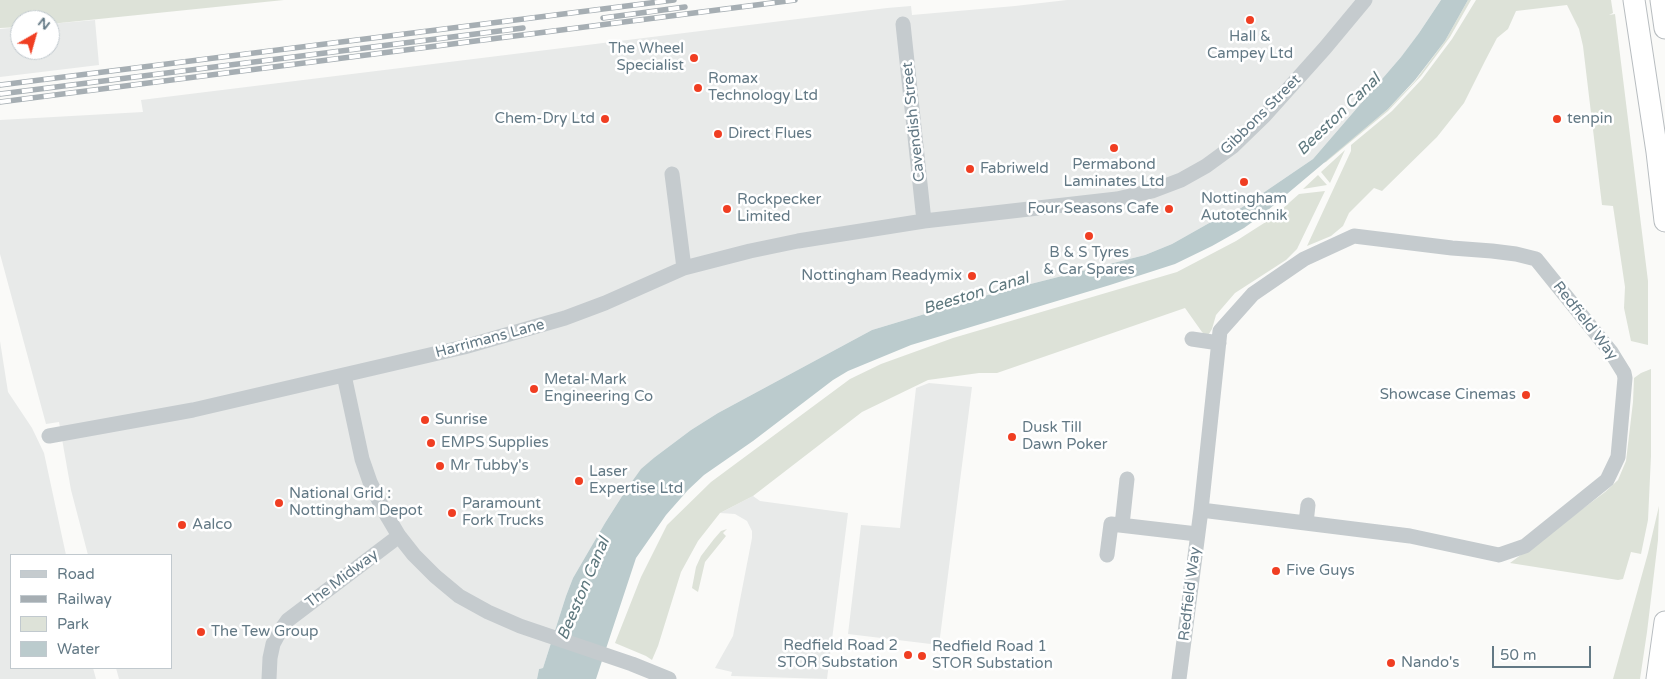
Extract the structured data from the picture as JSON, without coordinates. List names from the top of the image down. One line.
{"streets":{"street":["Gibbons Street","Cavendish Street","Redfield Way","Harrimans Lane","The Midway"]},"crossings":[["Gibbons Street","Cavendish Street"],["Gibbons Street","Harrimans Lane"],["Cavendish Street","Harrimans Lane"]],"water":["Beeston Canal"],"places":["Hall & Campey Ltd","The Wheel Specialist","Romax Technology Ltd","Chem-Dry Ltd","tenpin","Direct Flues","Permabond Laminates Ltd","Fabriweld","Nottingham Autotechnik","Rockpecker Limited","Four Seasons Cafe","B & S Tyres & Car Spares","Nottingham Readymix","Metal-Mark Engineering Co","Showcase Cinemas","Sunrise","Dusk Till Dawn Poker","EMPS Supplies","Mr Tubby's","Laser Expertise Ltd","National Grid : Nottingham Depot","Paramount Fork Trucks","Aalco","Five Guys","The Tew Group","Redfield Road 2 STOR Substation","Redfield Road 1 STOR Substation","Nando's"],"legend":["Road","Railway","Park","Water"],"scale_bar":"50 m","north":"top right"}
